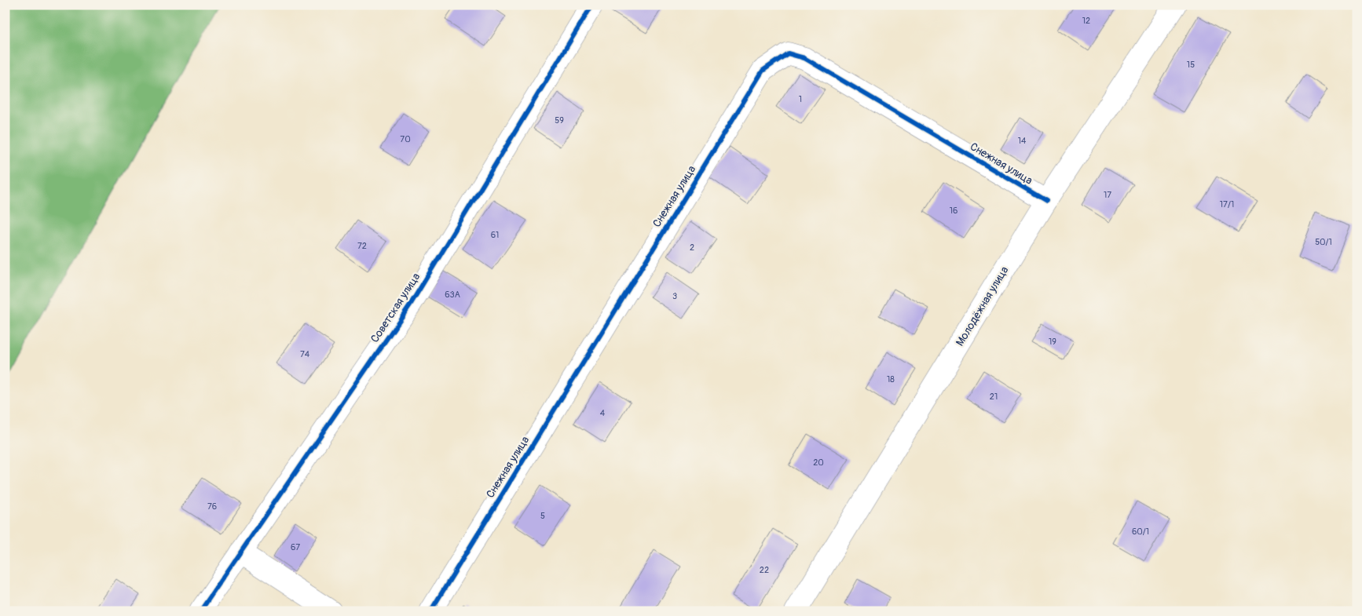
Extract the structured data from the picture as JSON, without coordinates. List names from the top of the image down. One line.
{"streets":{"street":["Снежная улица","Молодёжная улица","Советская улица"]},"crossings":[["Снежная улица","Молодёжная улица"]],"house_numbers":["12","15","1","59","70","14","17","17/1","16","61","50/1","72","2","63А","3","19","74","18","21","4","20","76","5","60/1","67","22"]}
